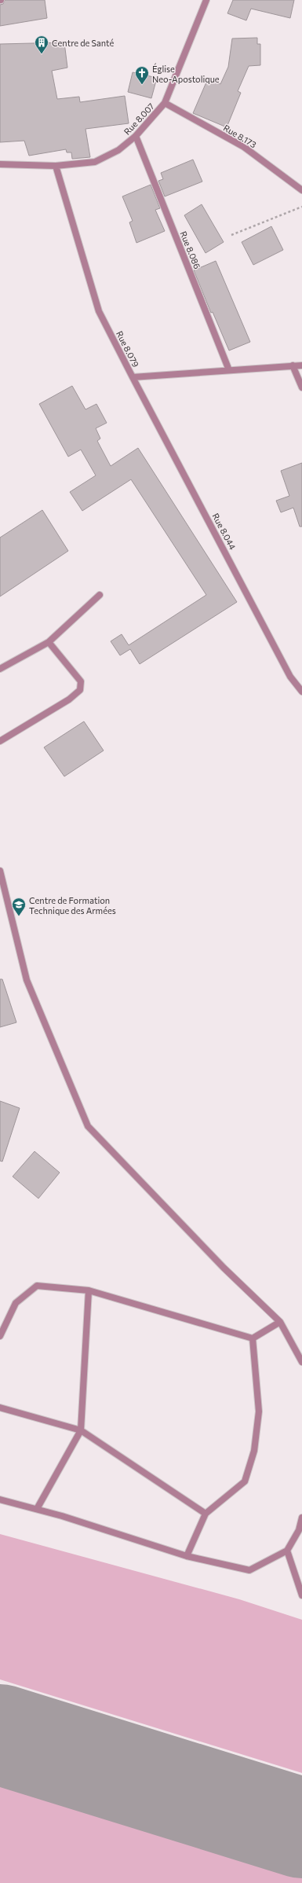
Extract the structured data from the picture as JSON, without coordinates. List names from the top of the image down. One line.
{"streets":{"street":["Rue 8.007","Rue 8.173","Rue 8.086","Rue 8.079","Rue 8.044"]},"crossings":[["Rue 8.007","Rue 8.173"],["Rue 8.007","Rue 8.086"],["Rue 8.007","Rue 8.079"],["Rue 8.086","Rue 8.079"],["Rue 8.079","Rue 8.044"]],"places":{"building":["Centre de Santé"],"church":["Église Neo-Apostolique"],"school or university":["Centre de Formation Technique des Armées"]}}
